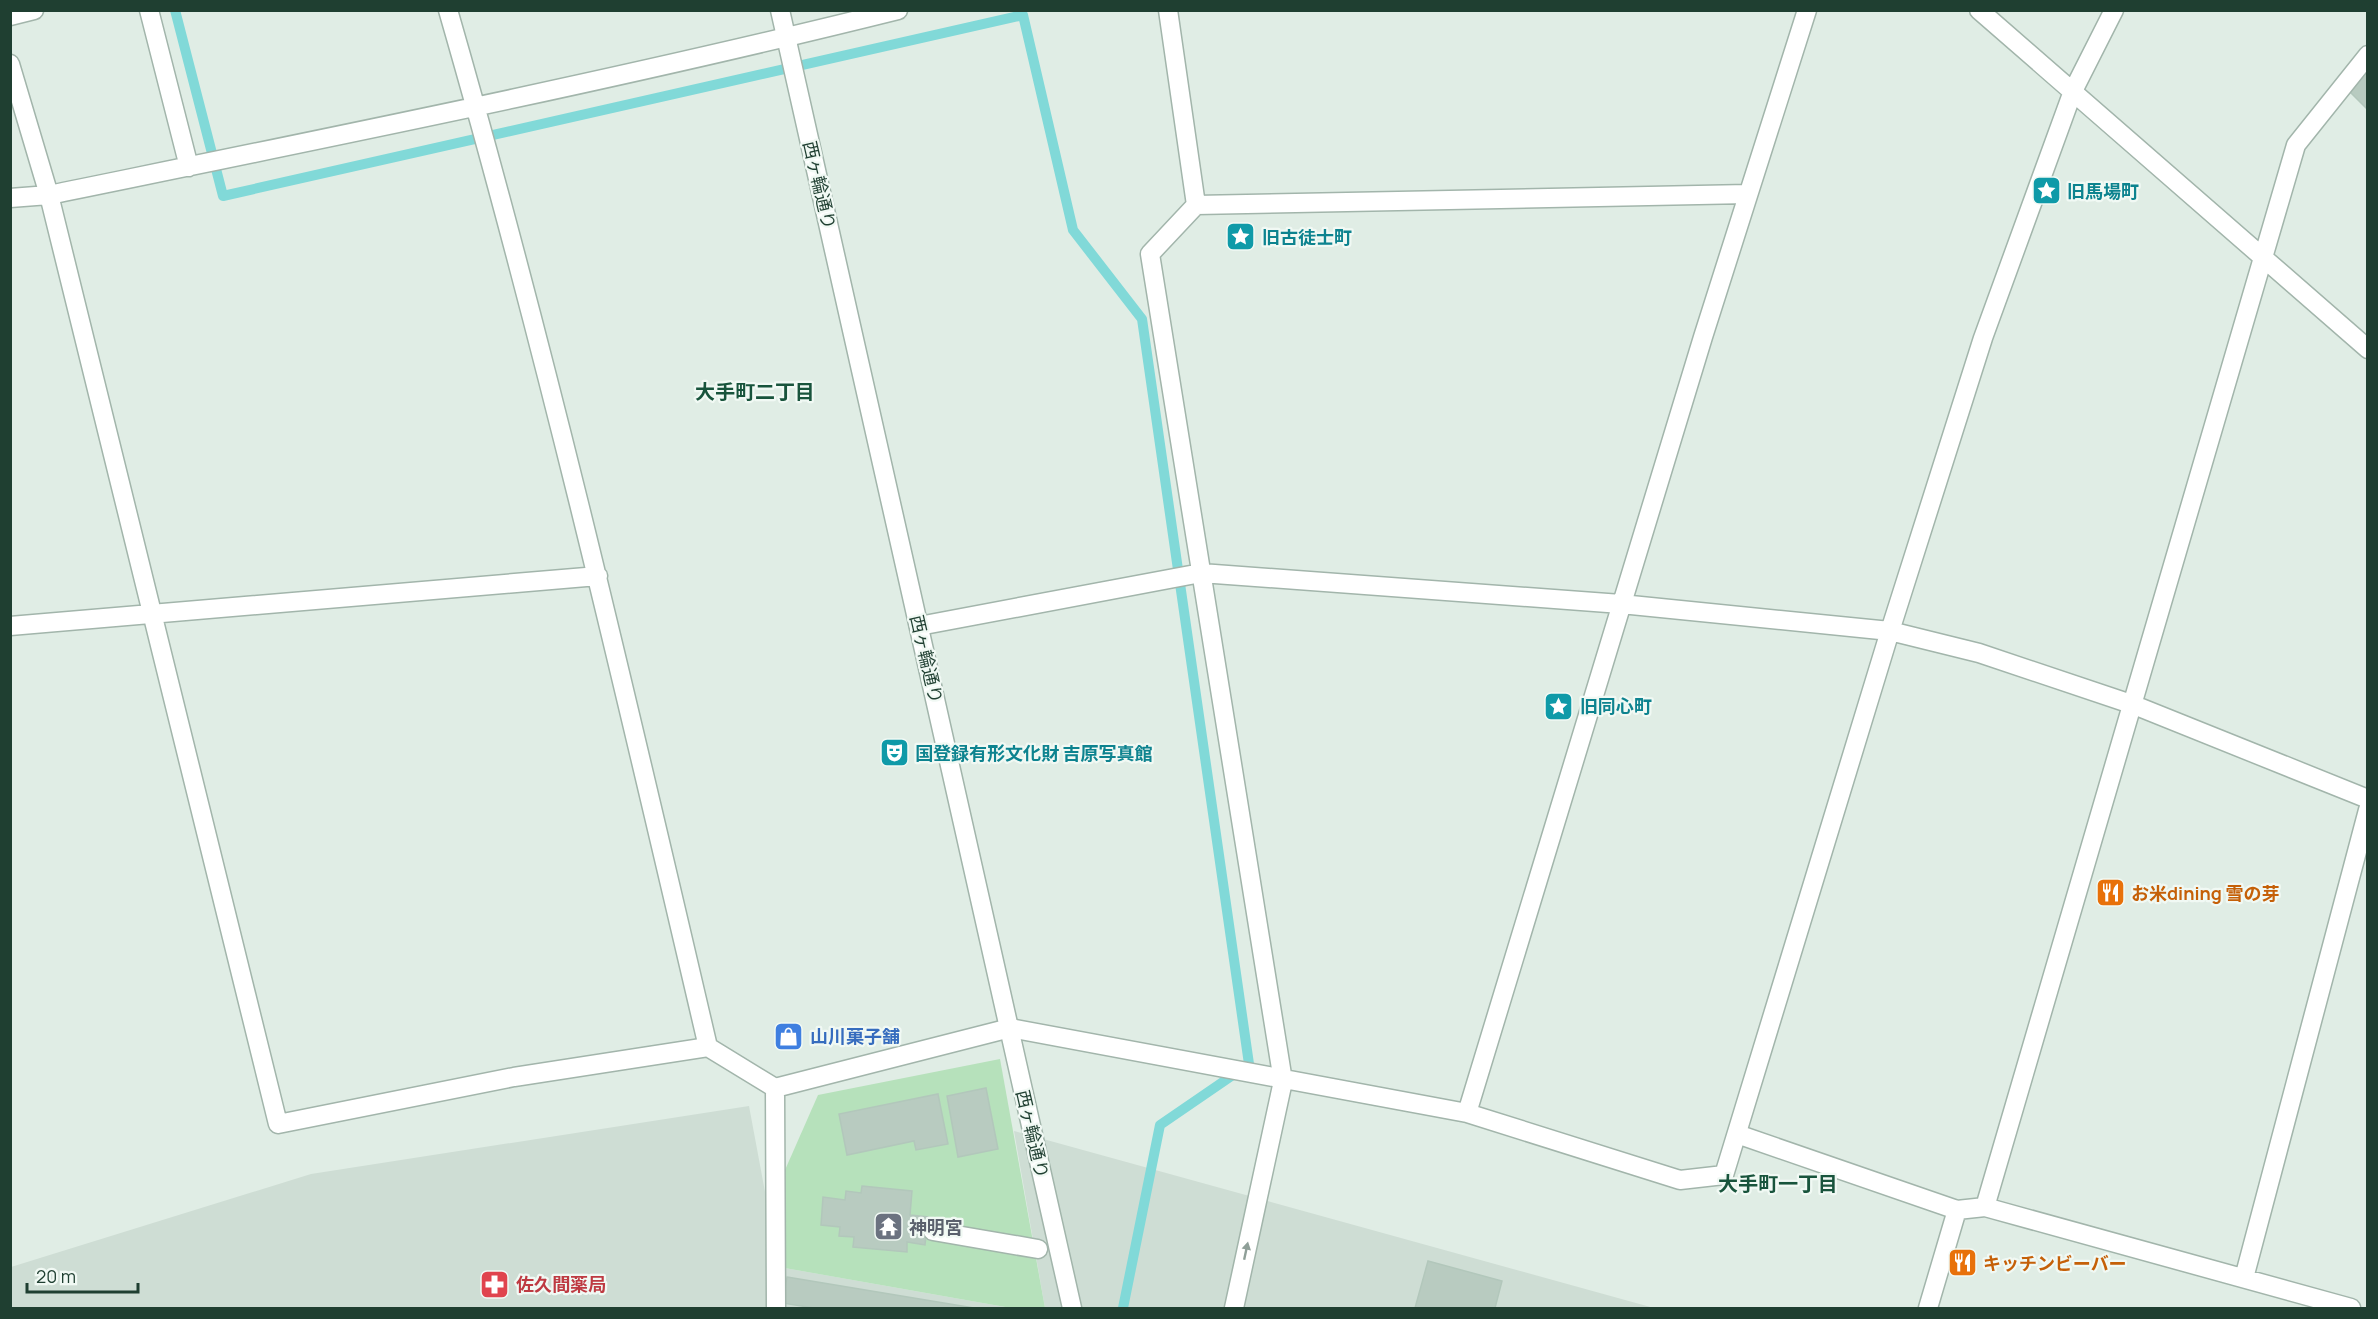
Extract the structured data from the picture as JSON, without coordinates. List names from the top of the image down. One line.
{"streets":{"street":["西ヶ輪通り"]},"districts":["大手町二丁目","大手町一丁目"],"places":{"place":["旧馬場町","旧古徒士町","旧同心町"],"theatre":["国登録有形文化財 吉原写真館"],"restaurant":["お米dining 雪の芽","キッチンビーバー"],"shop":["山川菓子舗"],"temple":["神明宮"],"pharmacy":["佐久間薬局"]},"scale_bar":"20 m"}
